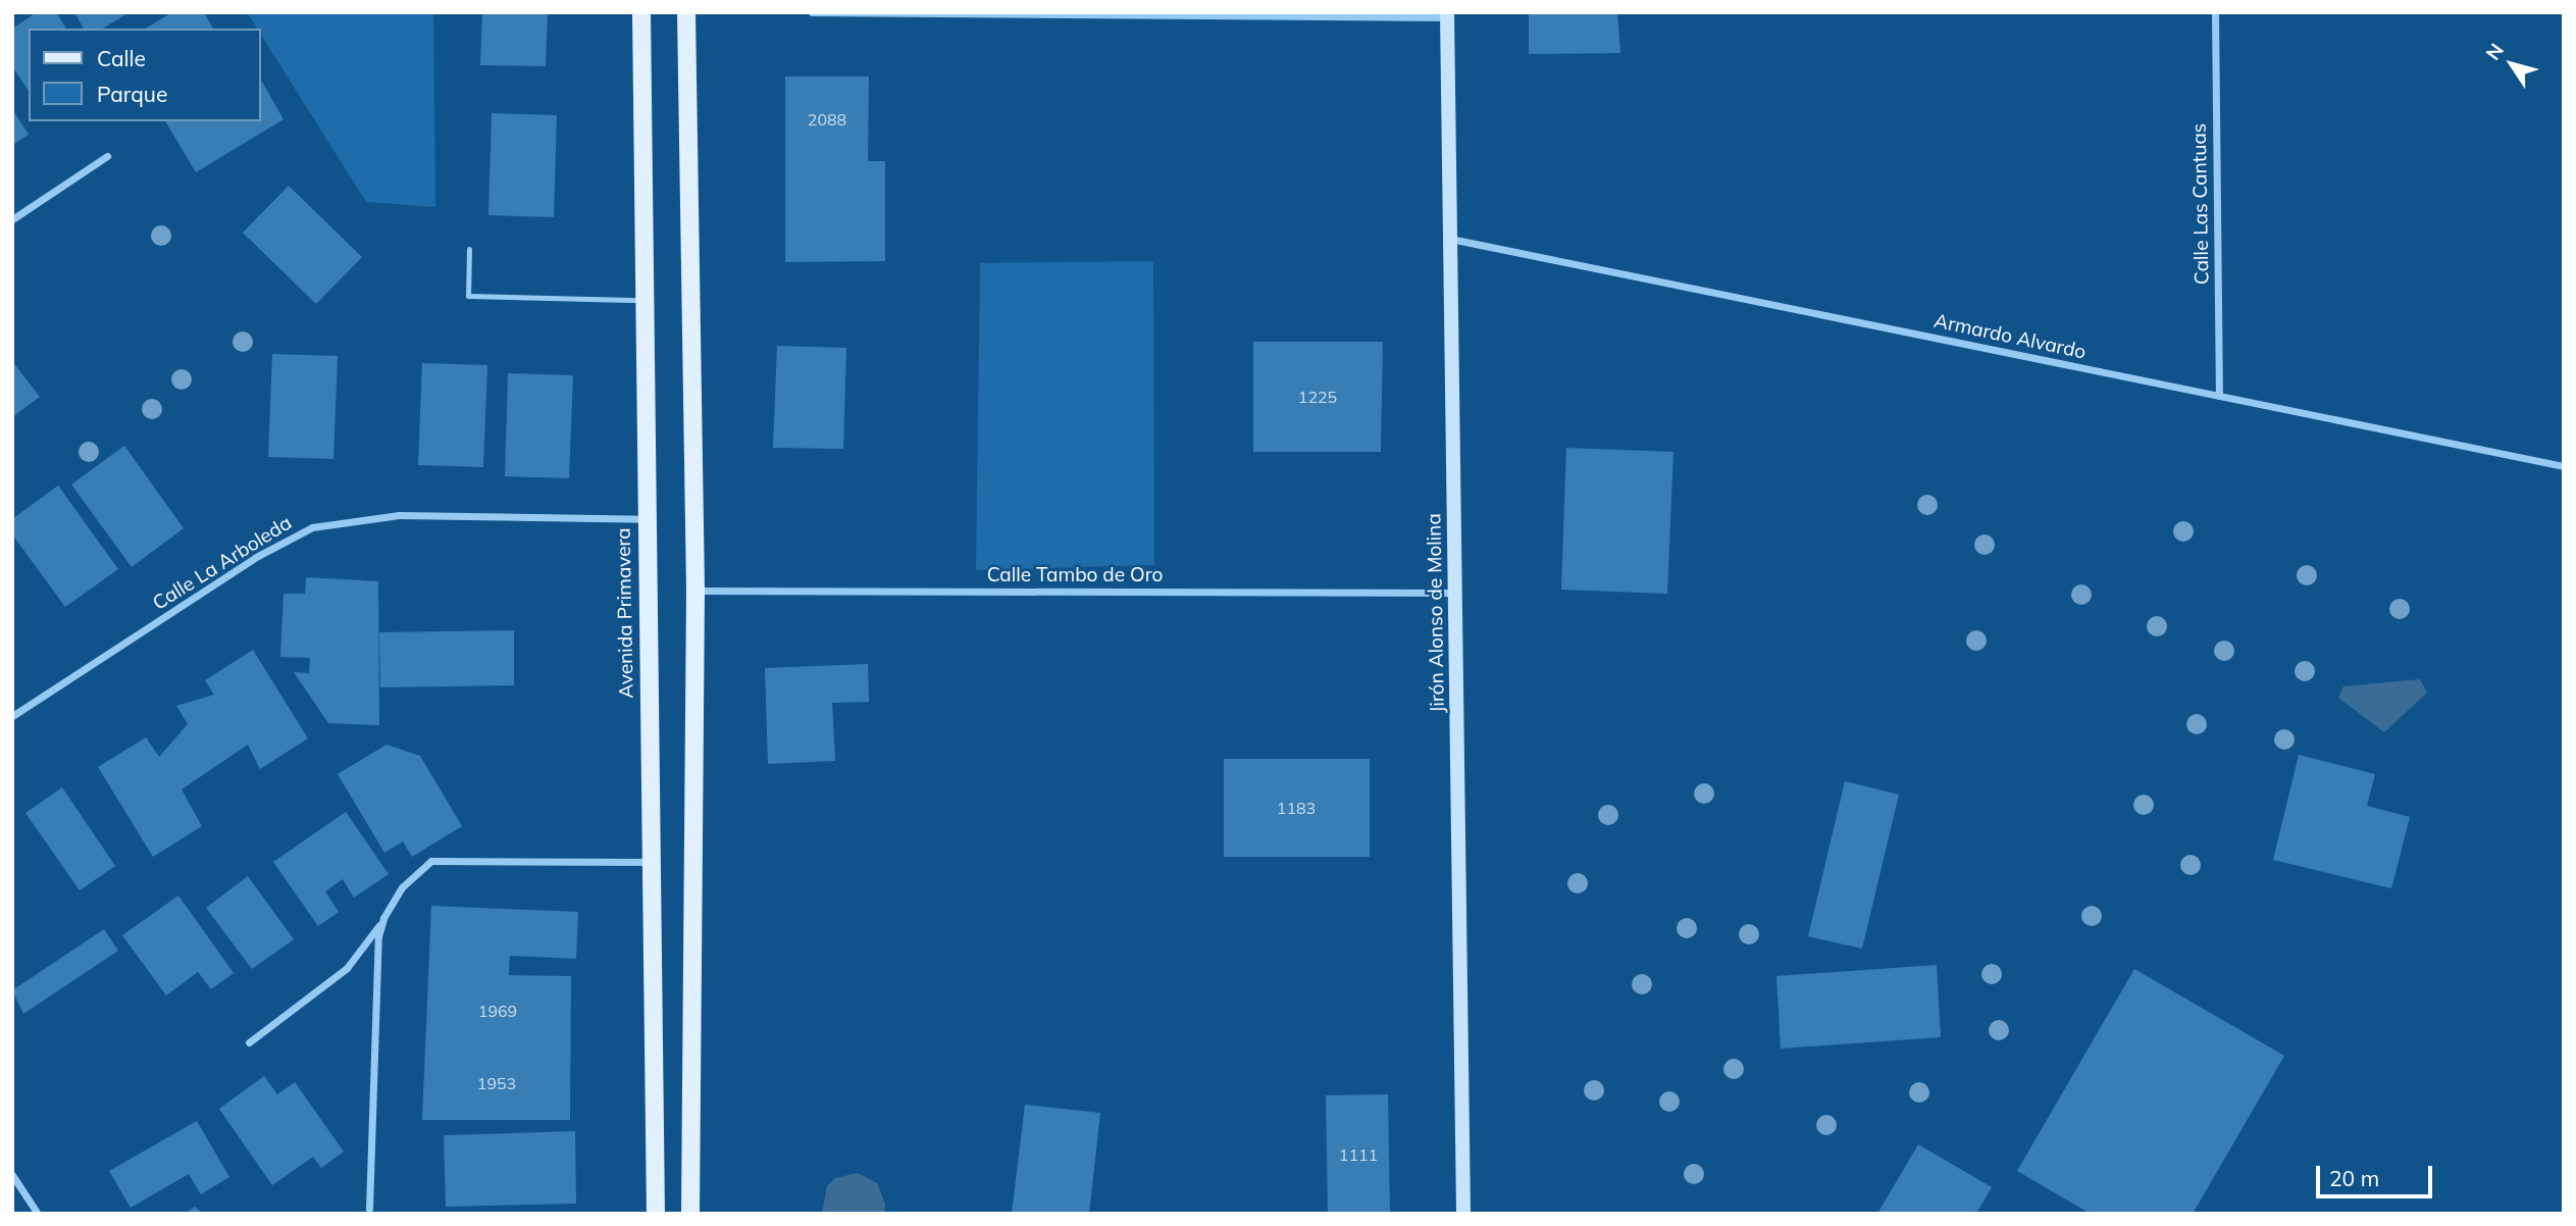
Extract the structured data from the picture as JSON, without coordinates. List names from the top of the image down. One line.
{"streets":{"main road":["Avenida Primavera","Jirón Alonso de Molina"],"street":["Calle Las Cantuas","Armardo Alvardo","Calle La Arboleda","Calle Tambo de Oro"]},"crossings":[["Calle Las Cantuas","Armardo Alvardo"],["Armardo Alvardo","Jirón Alonso de Molina"],["Calle La Arboleda","Avenida Primavera"],["Calle Tambo de Oro","Jirón Alonso de Molina"]],"house_numbers":["2088","1225","1183","1969","1953","1111"],"legend":["Calle","Parque"],"scale_bar":"20 m","north":"top left"}
